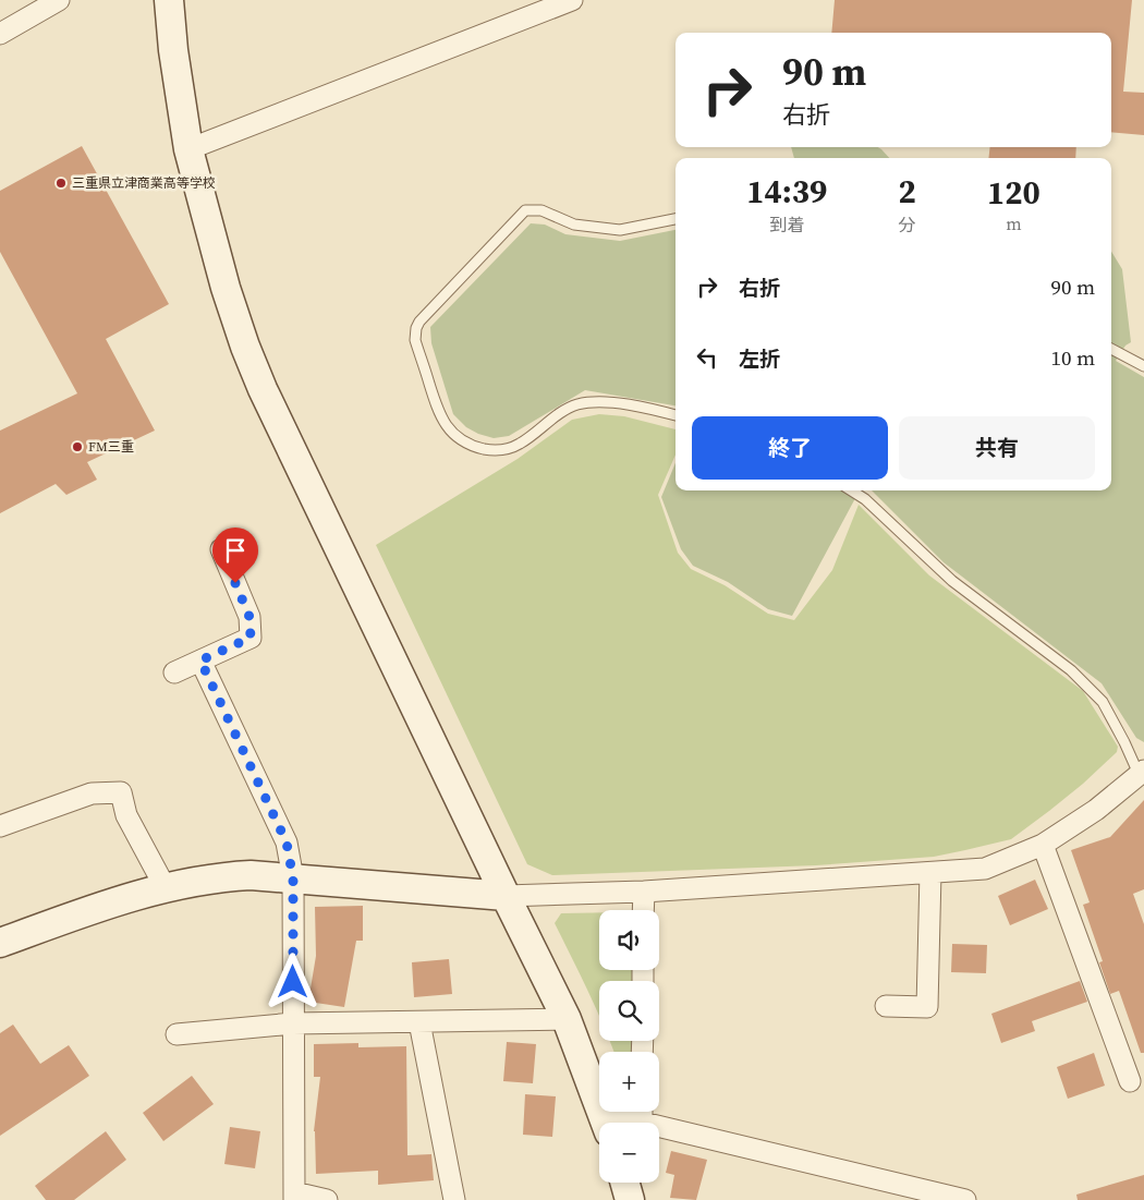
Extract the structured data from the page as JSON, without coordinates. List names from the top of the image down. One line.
{"places":["三重県立津商業高等学校","FM三重"],"page":{"turn":["90 m","右折"],"eta":["14:39","到着","2","分","120","m"],"list":[{"name":"右折","value":"90 m"},{"name":"左折","value":"10 m"}],"buttons":["終了","共有"],"map_buttons":["+","−"]}}
